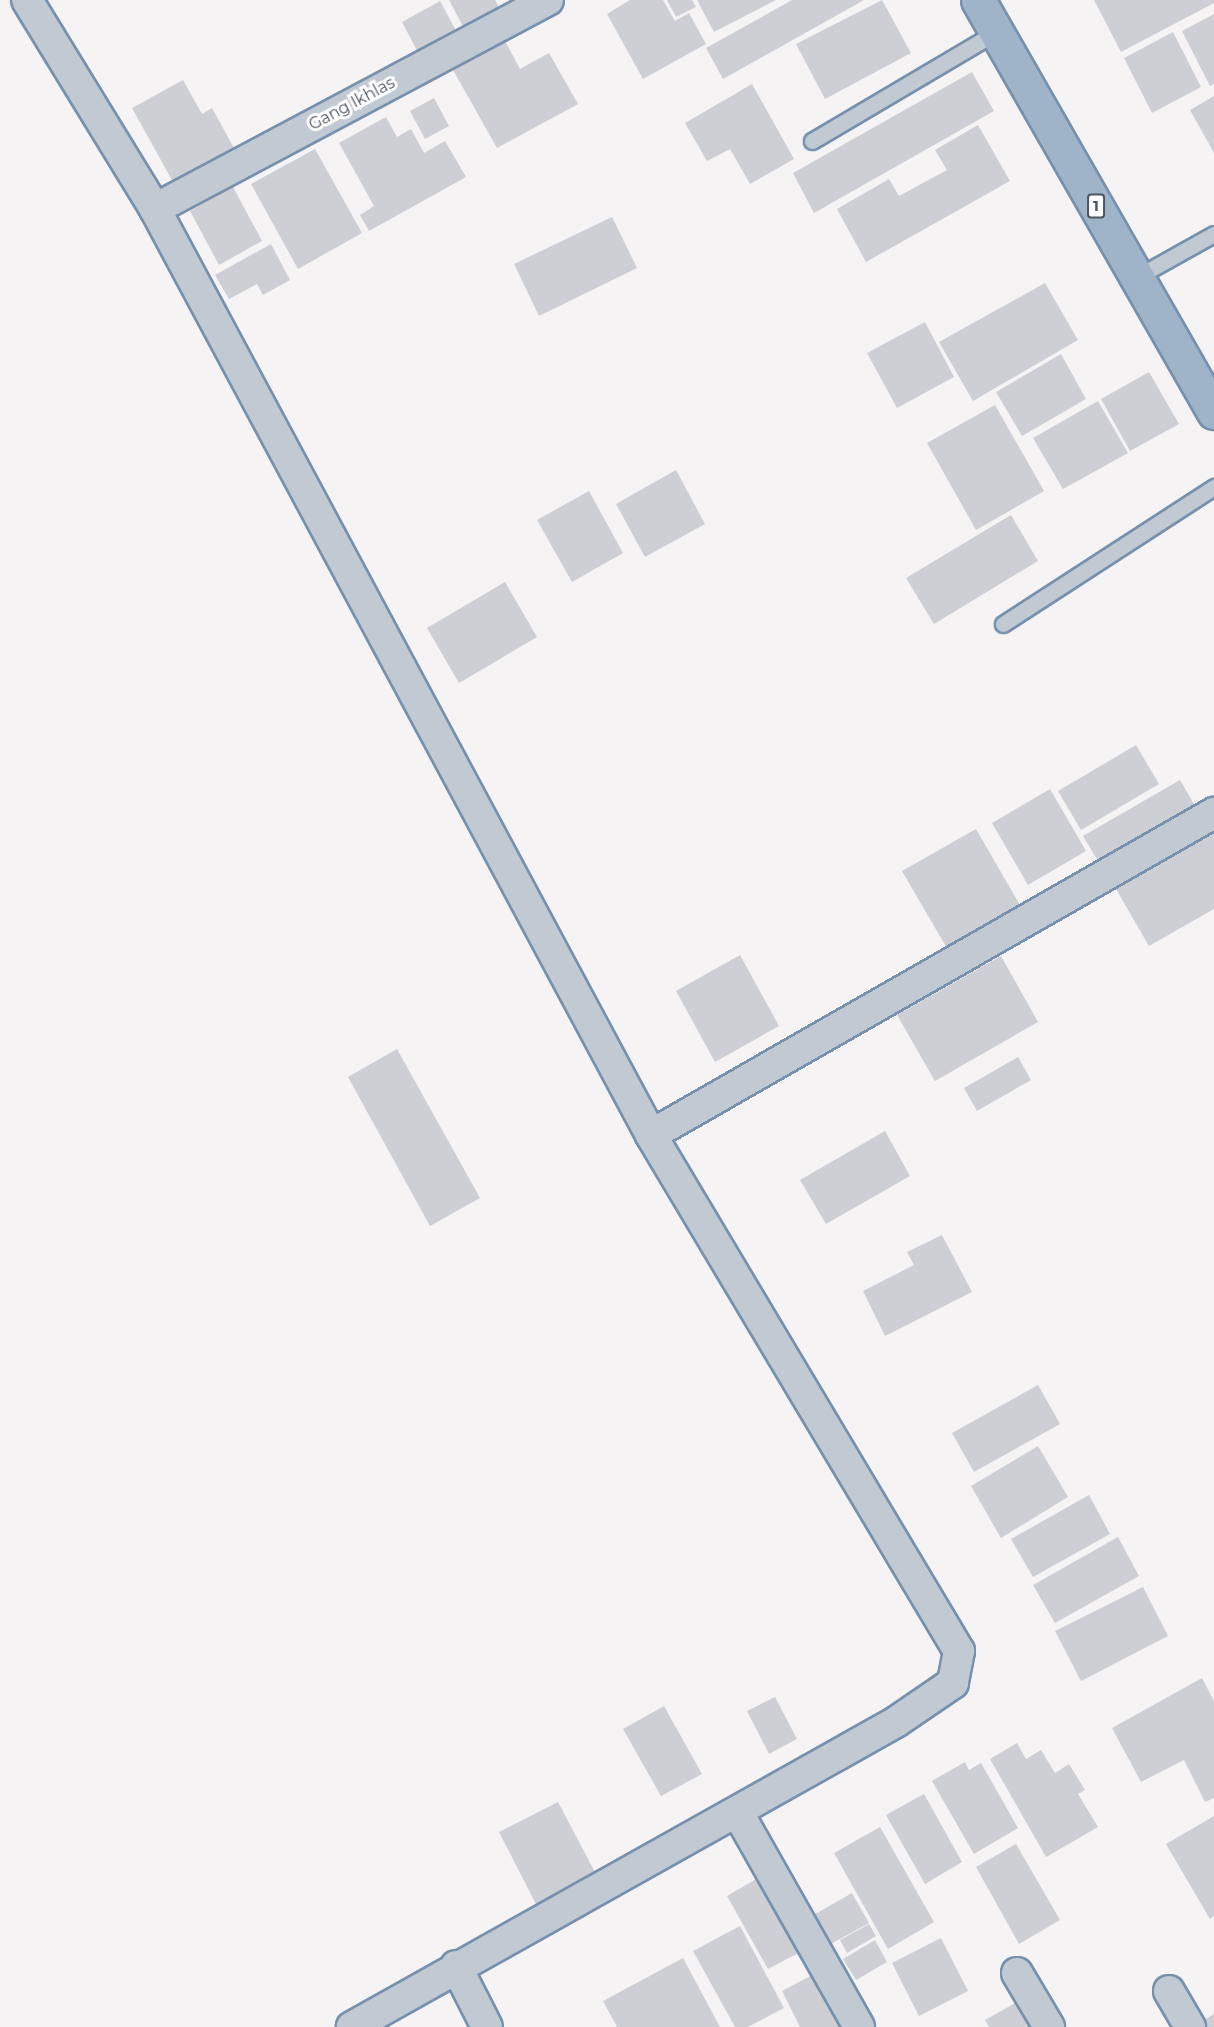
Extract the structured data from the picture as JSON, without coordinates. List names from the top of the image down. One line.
{"streets":{"highway":["1"],"street":["Gang Ikhlas"]}}
